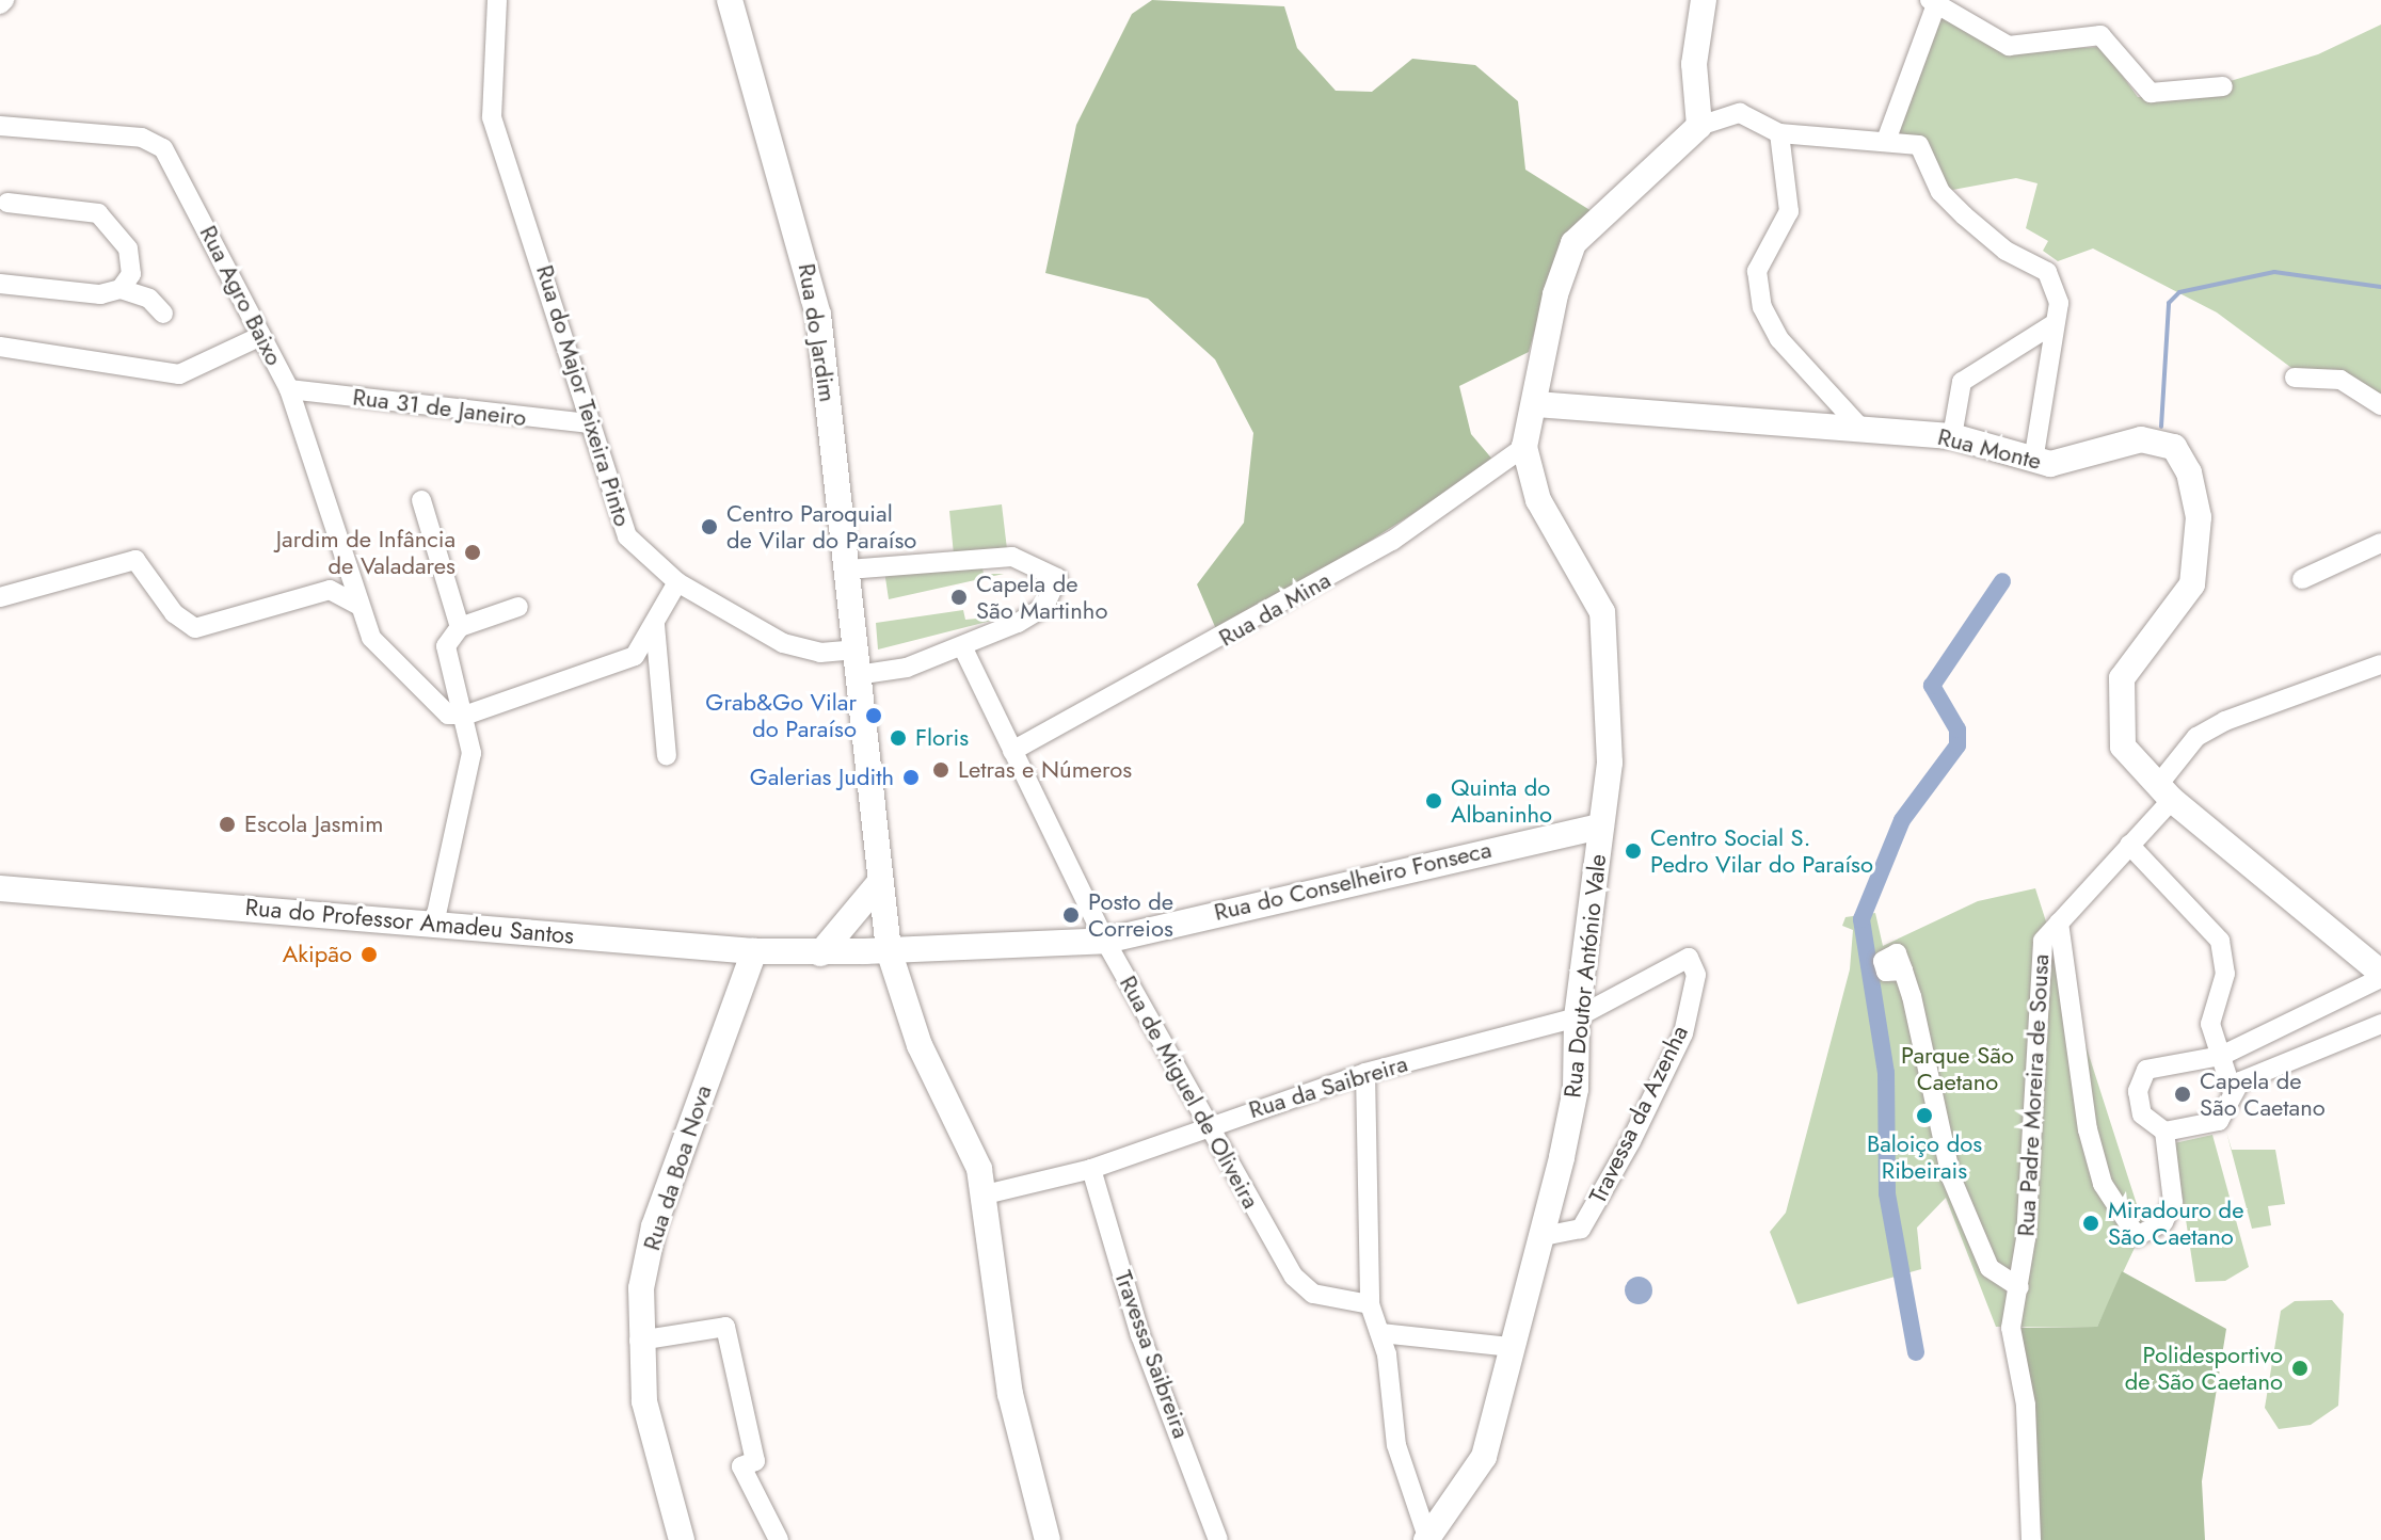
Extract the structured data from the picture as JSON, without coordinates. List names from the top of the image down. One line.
{"streets":{"main road":["Rua do Jardim","Rua Monte","Rua do Conselheiro Fonseca","Rua do Professor Amadeu Santos","Rua Doutor António Vale","Rua da Boa Nova"],"street":["Rua Agro Baixo","Rua do Major Teixeira Pinto","Rua 31 de Janeiro","Rua da Mina","Rua da Saibreira","Rua de Miguel de Oliveira","Rua Padre Moreira de Sousa","Travessa da Azenha","Travessa Saibreira"]},"crossings":[["Rua Agro Baixo","Rua 31 de Janeiro"],["Rua do Jardim","Rua do Major Teixeira Pinto"],["Rua do Jardim","Rua do Conselheiro Fonseca"],["Rua do Jardim","Rua do Professor Amadeu Santos"],["Rua do Jardim","Rua da Saibreira"],["Rua do Major Teixeira Pinto","Rua 31 de Janeiro"],["Rua do Major Teixeira Pinto","Rua de Miguel de Oliveira"],["Rua Monte","Rua Doutor António Vale"],["Rua Monte","Rua Padre Moreira de Sousa"],["Rua da Mina","Rua Doutor António Vale"],["Rua da Mina","Rua de Miguel de Oliveira"],["Rua do Conselheiro Fonseca","Rua do Professor Amadeu Santos"],["Rua do Conselheiro Fonseca","Rua Doutor António Vale"],["Rua do Conselheiro Fonseca","Rua de Miguel de Oliveira"],["Rua do Professor Amadeu Santos","Rua da Boa Nova"],["Rua Doutor António Vale","Rua da Saibreira"],["Rua Doutor António Vale","Travessa da Azenha"],["Rua da Saibreira","Rua de Miguel de Oliveira"],["Rua da Saibreira","Travessa da Azenha"],["Rua da Saibreira","Travessa Saibreira"]],"parks":["Parque São Caetano"],"places":["Centro Paroquial de Vilar do Paraíso","Jardim de Infância de Valadares","Capela de São Martinho","Grab&Go Vilar do Paraíso","Floris","Letras e Números","Galerias Judith","Quinta do Albaninho","Escola Jasmim","Centro Social S. Pedro Vilar do Paraíso","Posto de Correios","Akipão","Capela de São Caetano","Baloiço dos Ribeirais","Miradouro de São Caetano","Polidesportivo de São Caetano"]}
